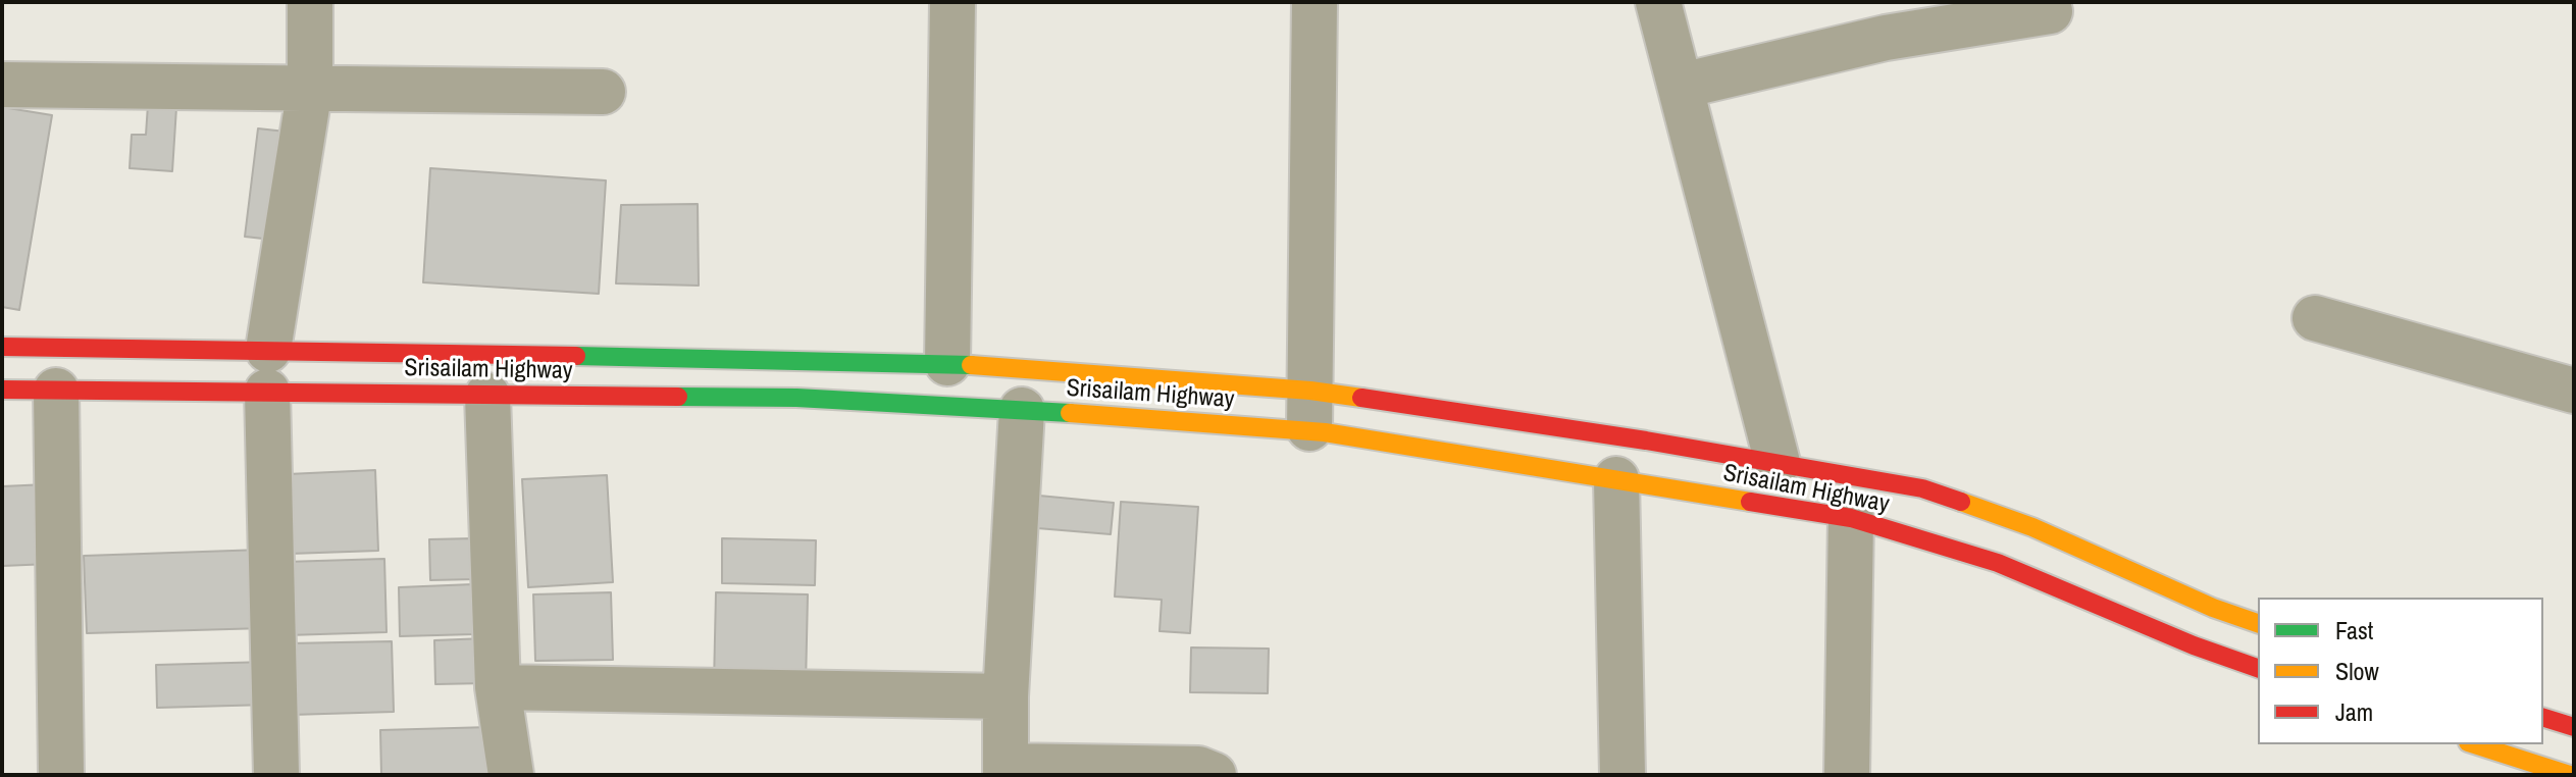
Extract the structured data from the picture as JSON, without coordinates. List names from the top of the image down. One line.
{"streets":{"highway":["Srisailam Highway"]},"legend":["Fast","Slow","Jam"]}
